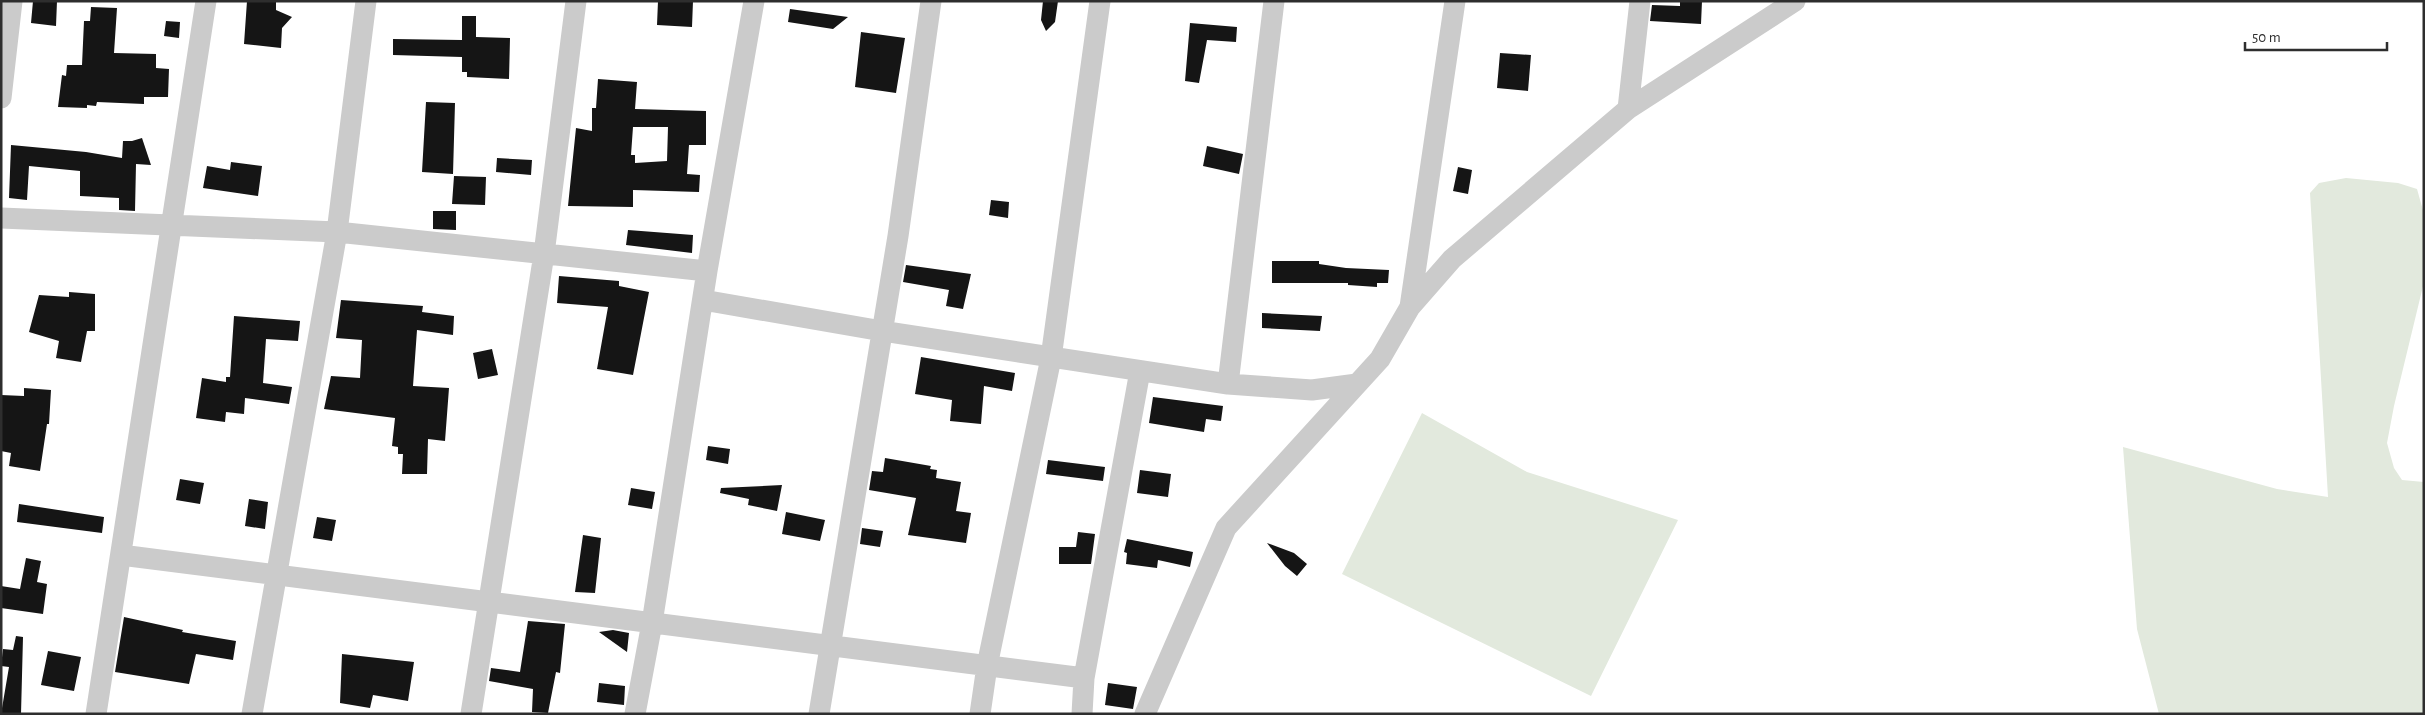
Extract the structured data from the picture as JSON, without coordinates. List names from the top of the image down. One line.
{"scale_bar":"50 m"}
